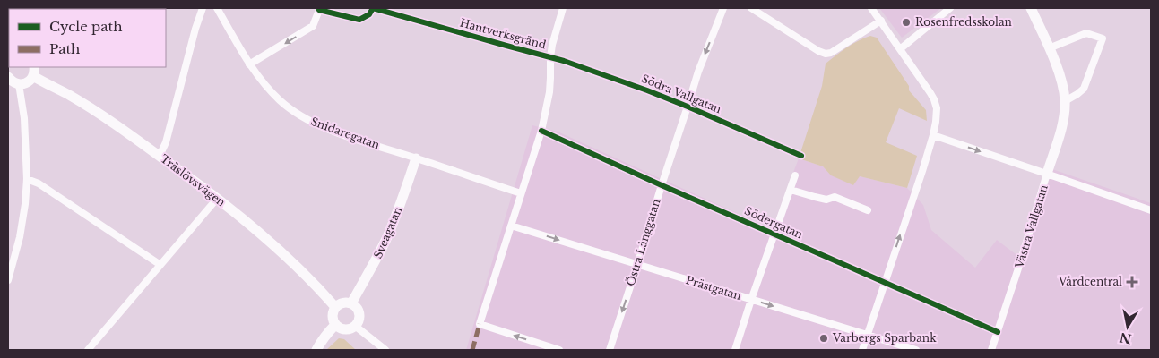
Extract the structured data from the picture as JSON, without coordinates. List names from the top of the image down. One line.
{"streets":{"street":["Hantverksgränd","Södra Vallgatan","Snidaregatan","Träslövsvägen","Södergatan","Västra Vallgatan","Sveagatan","Östra Långgatan","Prästgatan"]},"crossings":[["Hantverksgränd","Södra Vallgatan"],["Hantverksgränd","Snidaregatan"],["Södra Vallgatan","Östra Långgatan"],["Snidaregatan","Sveagatan"],["Träslövsvägen","Sveagatan"],["Södergatan","Västra Vallgatan"],["Södergatan","Östra Långgatan"],["Östra Långgatan","Prästgatan"]],"one_way":["Östra Långgatan","Prästgatan"],"places":{"other":["Rosenfredsskolan","Varbergs Sparbank"],"health":["Vårdcentral"]},"legend":["Cycle path","Path"],"north":"bottom"}
